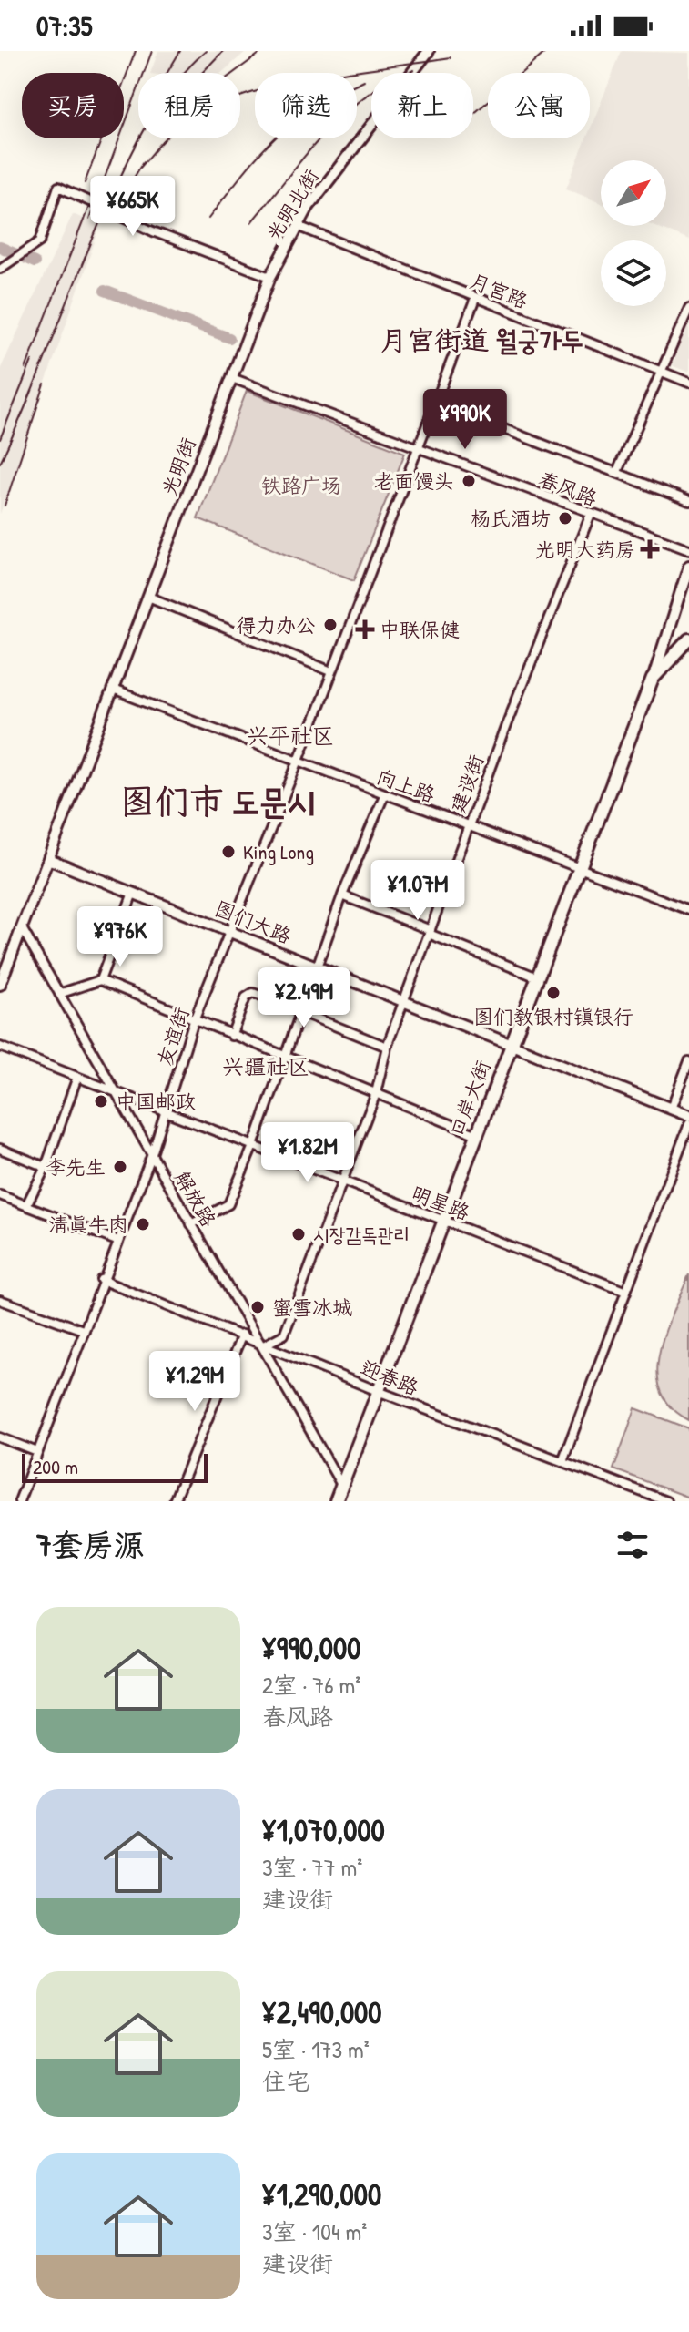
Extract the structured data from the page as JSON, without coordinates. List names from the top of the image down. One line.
{"streets":{"highway":["口岸大街"],"main road":["光明北街","光明街","图们大路"],"street":["月宫路","春风路","建设街","向上路","友谊街","解放路","明星路","迎春路"]},"crossings":[["光明北街","月宫路"],["光明北街","光明街"],["月宫路","友谊街"],["光明街","春风路"],["光明街","向上路"],["光明街","图们大路"],["光明街","解放路"],["春风路","建设街"],["春风路","友谊街"],["建设街","向上路"],["建设街","图们大路"],["建设街","明星路"],["建设街","迎春路"],["向上路","友谊街"],["向上路","口岸大街"],["图们大路","友谊街"],["图们大路","口岸大街"],["友谊街","解放路"],["友谊街","明星路"],["友谊街","迎春路"],["口岸大街","解放路"],["口岸大街","明星路"],["口岸大街","迎春路"],["解放路","明星路"],["解放路","迎春路"]],"districts":["月宫街道 월궁가두","兴平社区","图们市 도문시","兴疆社区"],"parks":["铁路广场"],"places":{"other":["老面馒头","杨氏酒坊","得力办公","King Long","图们教银村镇银行","中国邮政","李先生","清真牛肉","시장감독관리","蜜雪冰城"],"health":["光明大药房","中联保健"]},"scale_bar":"200 m","north":"top right","page":{"status":"07:35","chip":["买房","租房","筛选","新上","公寓"],"price":["¥665K","¥990K","¥1.07M","¥976K","¥2.49M","¥1.82M","¥1.29M"],"scale":"200 m","heading":"7套房源","list":[{"name":"¥990,000","note":"2室 · 76 m² · 春风路"},{"name":"¥1,070,000","note":"3室 · 77 m² · 建设街"},{"name":"¥2,490,000","note":"5室 · 173 m² · 住宅"},{"name":"¥1,290,000","note":"3室 · 104 m² · 建设街"}]}}
